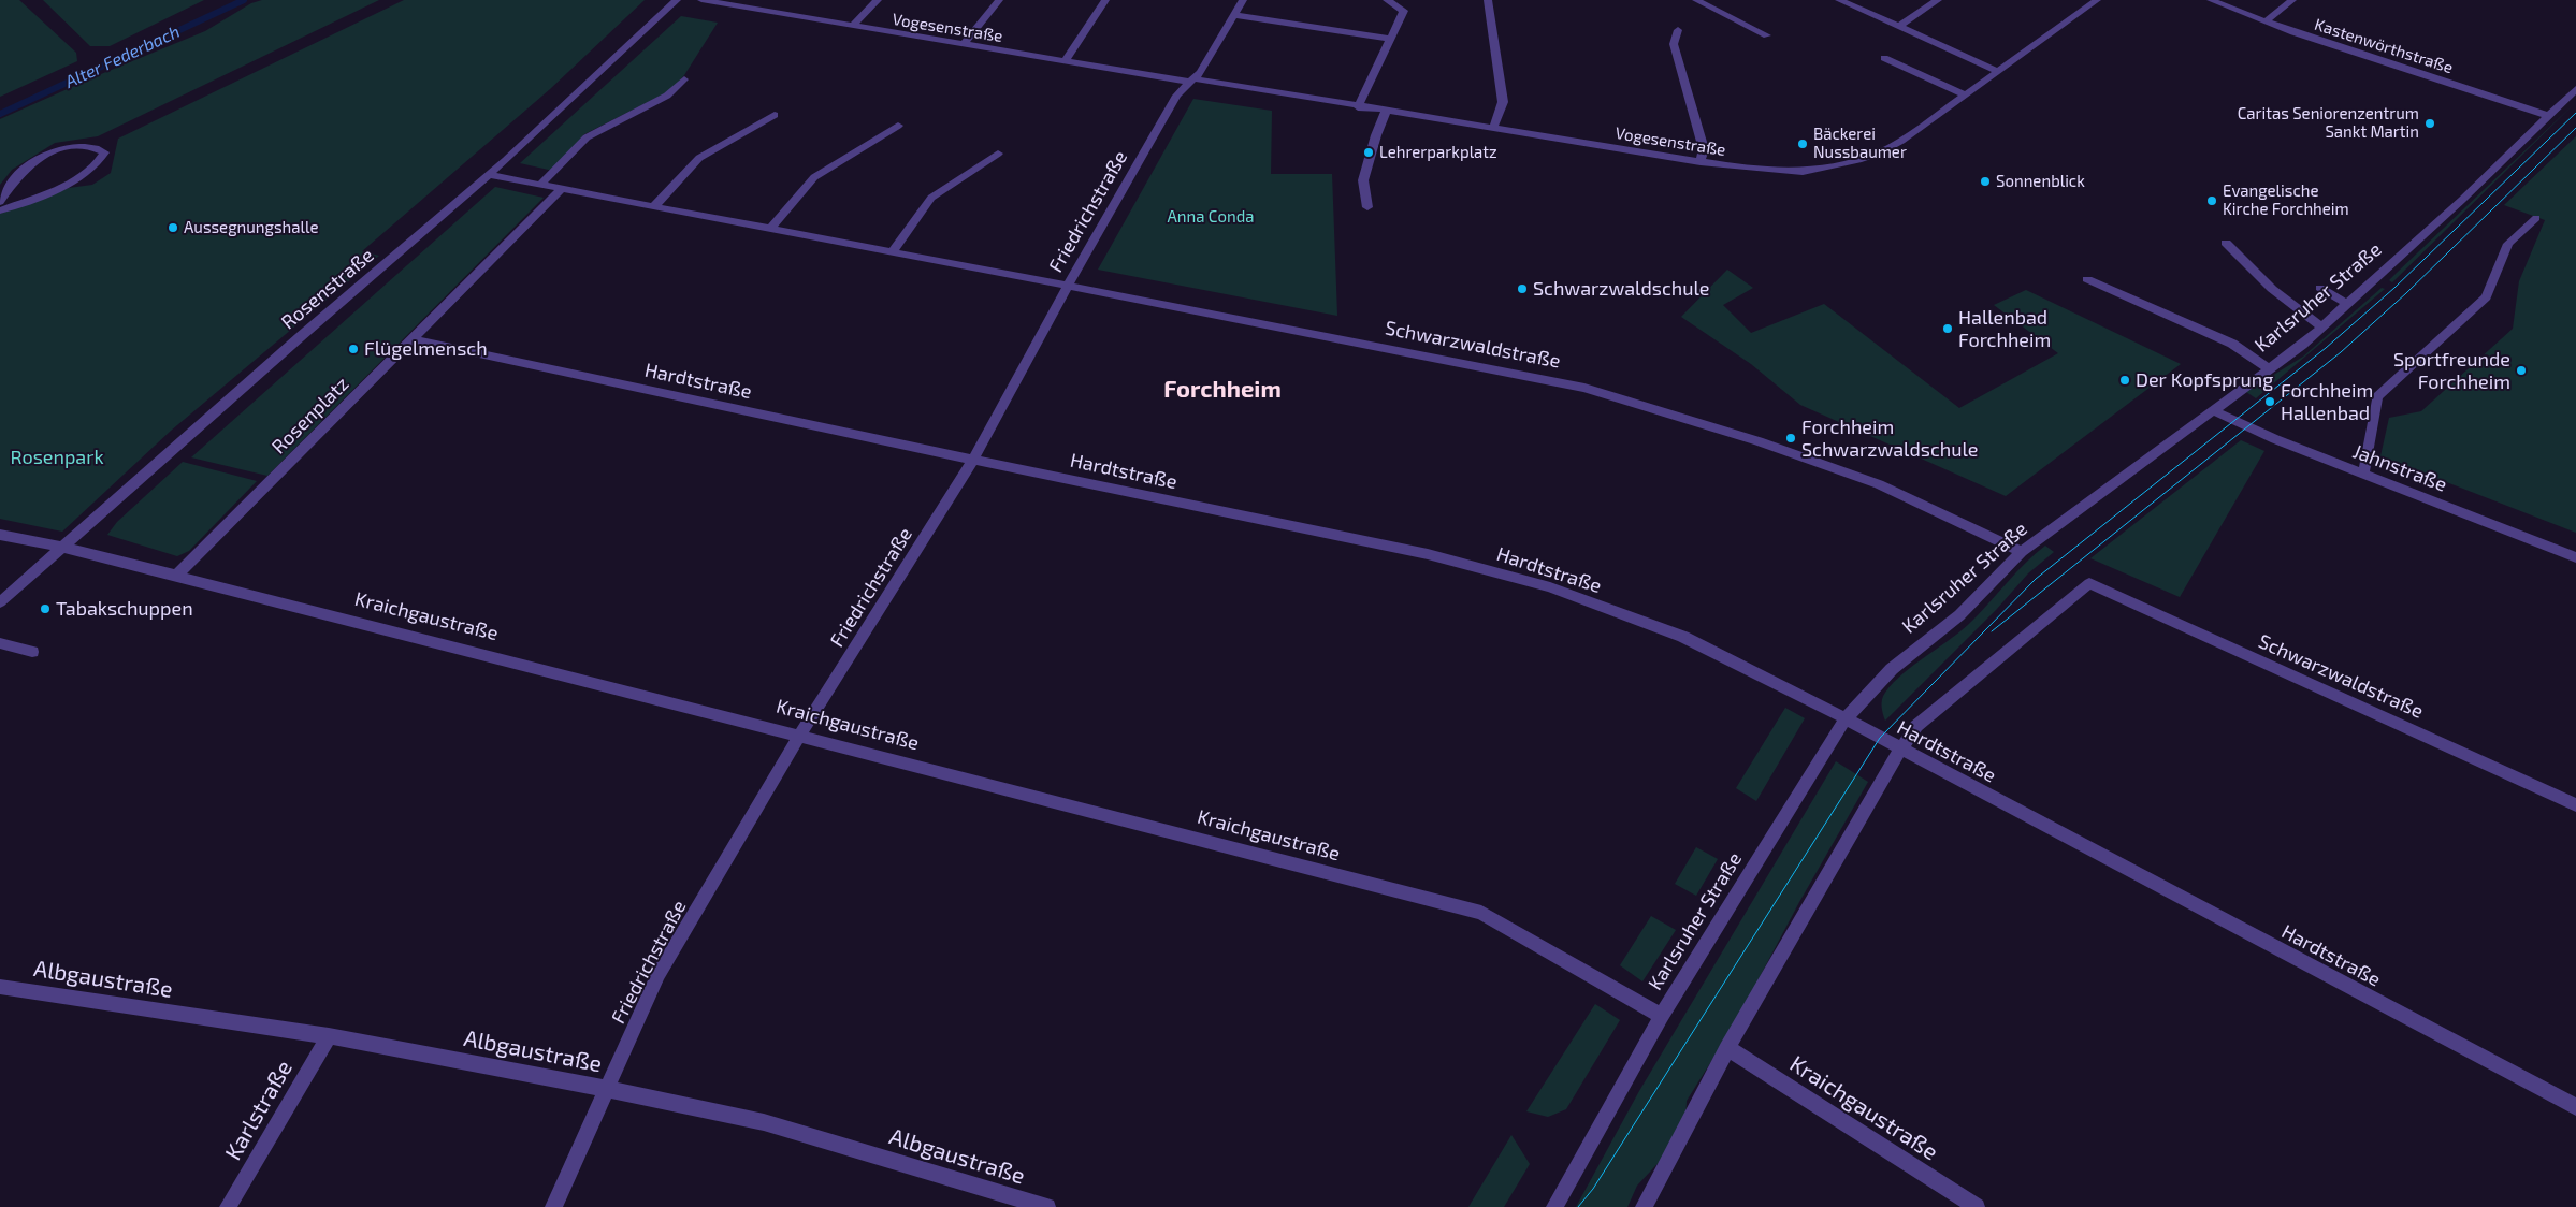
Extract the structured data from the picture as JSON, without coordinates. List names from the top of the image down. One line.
{"streets":{"street":["Vogesenstraße","Kastenwörthstraße","Friedrichstraße","Rosenstraße","Karlsruher Straße","Schwarzwaldstraße","Hardtstraße","Rosenplatz","Jahnstraße","Kraichgaustraße","Albgaustraße","Karlstraße"]},"crossings":[["Vogesenstraße","Friedrichstraße"],["Kastenwörthstraße","Karlsruher Straße"],["Friedrichstraße","Schwarzwaldstraße"],["Friedrichstraße","Hardtstraße"],["Friedrichstraße","Kraichgaustraße"],["Friedrichstraße","Albgaustraße"],["Rosenstraße","Schwarzwaldstraße"],["Rosenstraße","Kraichgaustraße"],["Karlsruher Straße","Schwarzwaldstraße"],["Karlsruher Straße","Hardtstraße"],["Karlsruher Straße","Jahnstraße"],["Karlsruher Straße","Kraichgaustraße"],["Schwarzwaldstraße","Hardtstraße"],["Schwarzwaldstraße","Rosenplatz"],["Hardtstraße","Rosenplatz"],["Rosenplatz","Kraichgaustraße"],["Albgaustraße","Karlstraße"]],"districts":["Forchheim"],"water":["Alter Federbach"],"parks":["Anna Conda","Rosenpark"],"places":["Caritas Seniorenzentrum Sankt Martin","Bäckerei Nussbaumer","Lehrerparkplatz","Sonnenblick","Evangelische Kirche Forchheim","Aussegnungshalle","Schwarzwaldschule","Hallenbad Forchheim","Flügelmensch","Sportfreunde Forchheim","Der Kopfsprung","Forchheim Hallenbad","Forchheim Schwarzwaldschule","Tabakschuppen"]}
